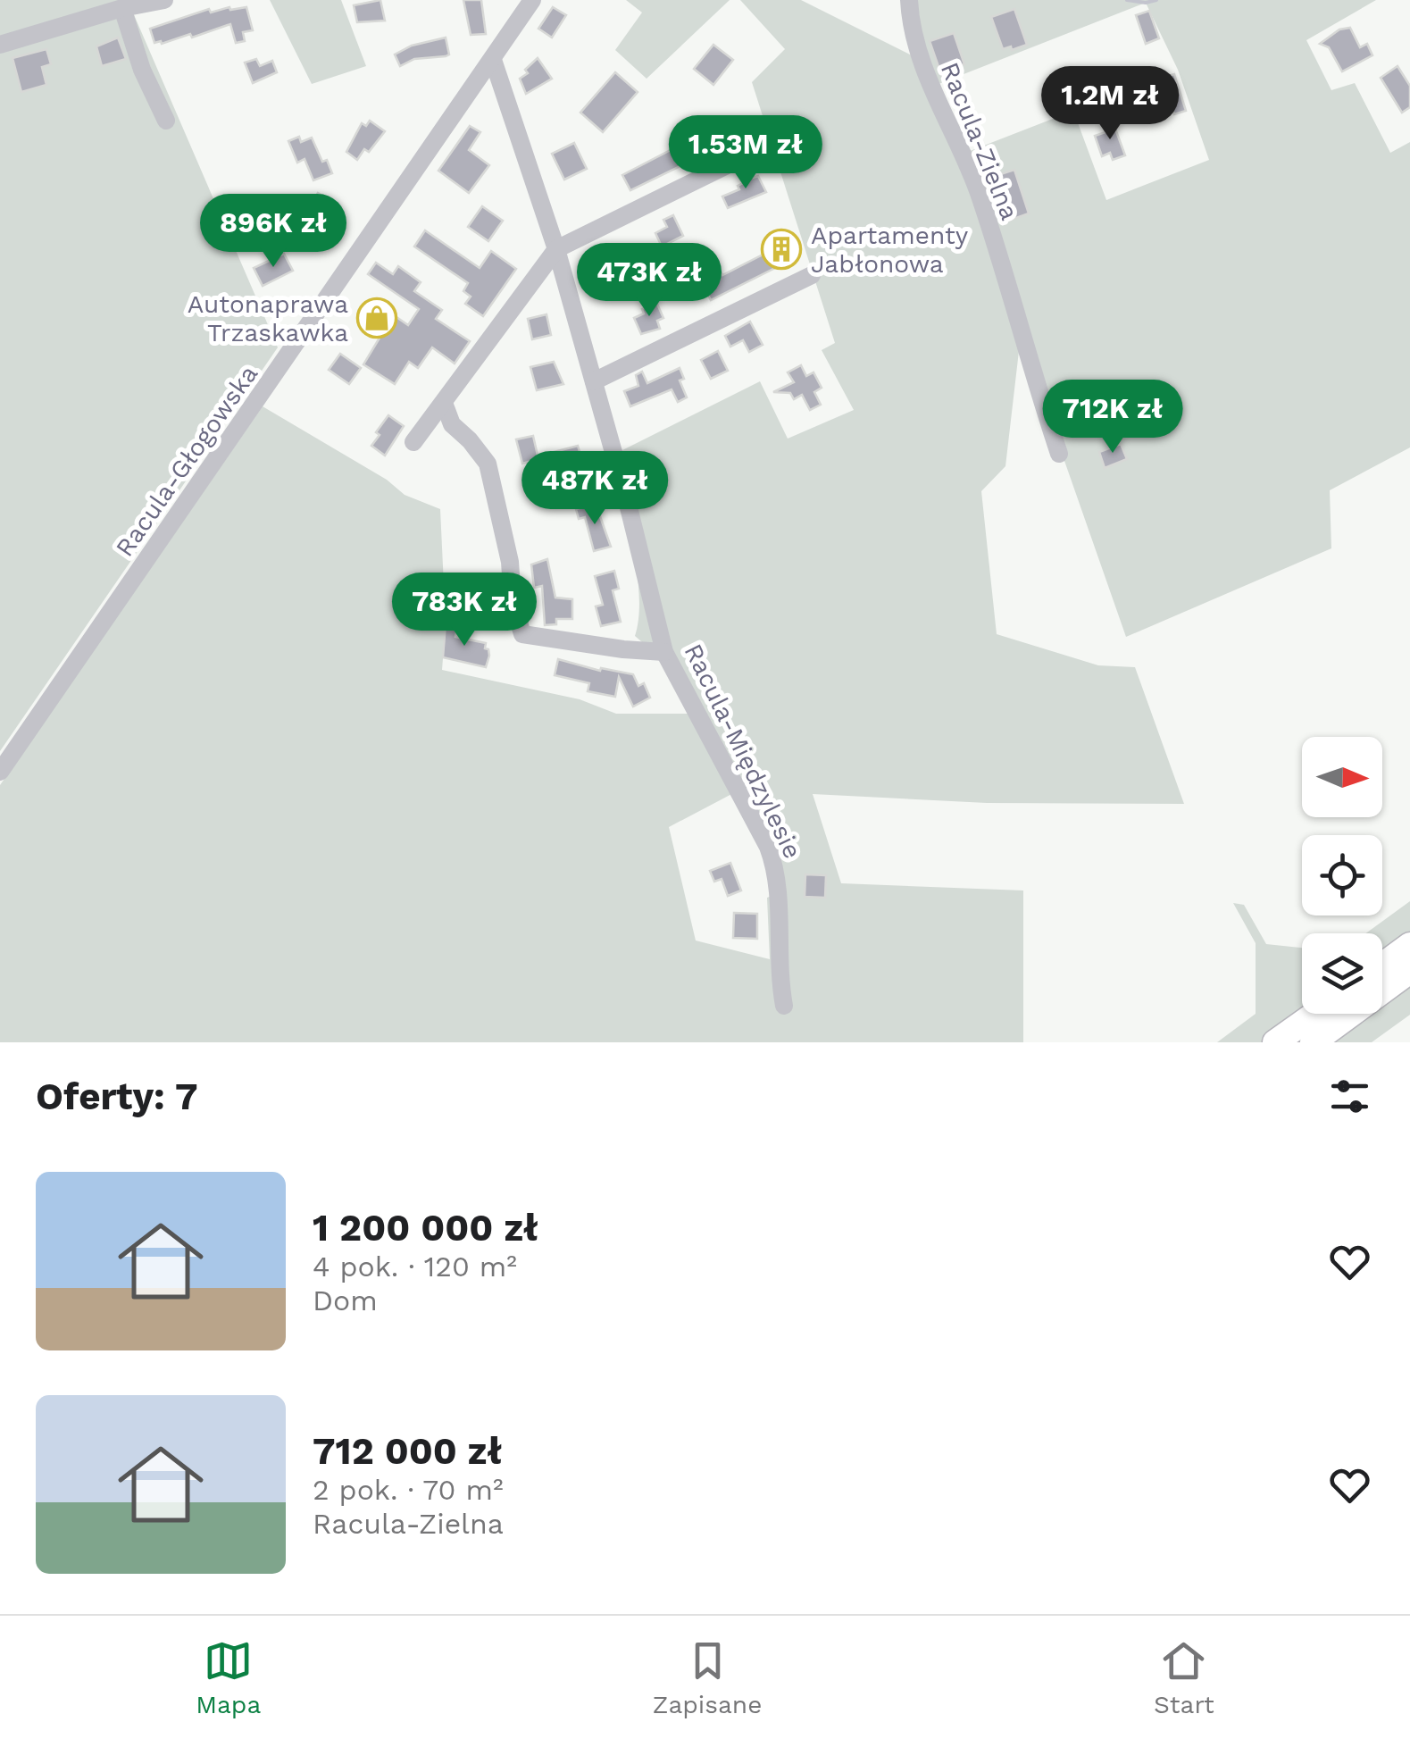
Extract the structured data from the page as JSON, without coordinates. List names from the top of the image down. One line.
{"streets":{"street":["Racula-Zielna","Racula-Głogowska","Racula-Międzylesie"]},"crossings":[["Racula-Głogowska","Racula-Międzylesie"]],"places":{"building":["Apartamenty Jabłonowa"],"shop":["Autonaprawa Trzaskawka"]},"north":"right","page":{"price":["1.2M zł","1.53M zł","896K zł","473K zł","712K zł","487K zł","783K zł"],"heading":"Oferty: 7","list":[{"name":"1 200 000 zł","note":"4 pok. · 120 m² · Dom"},{"name":"712 000 zł","note":"2 pok. · 70 m² · Racula-Zielna"}],"tabs":["Mapa","Zapisane","Start"]}}
